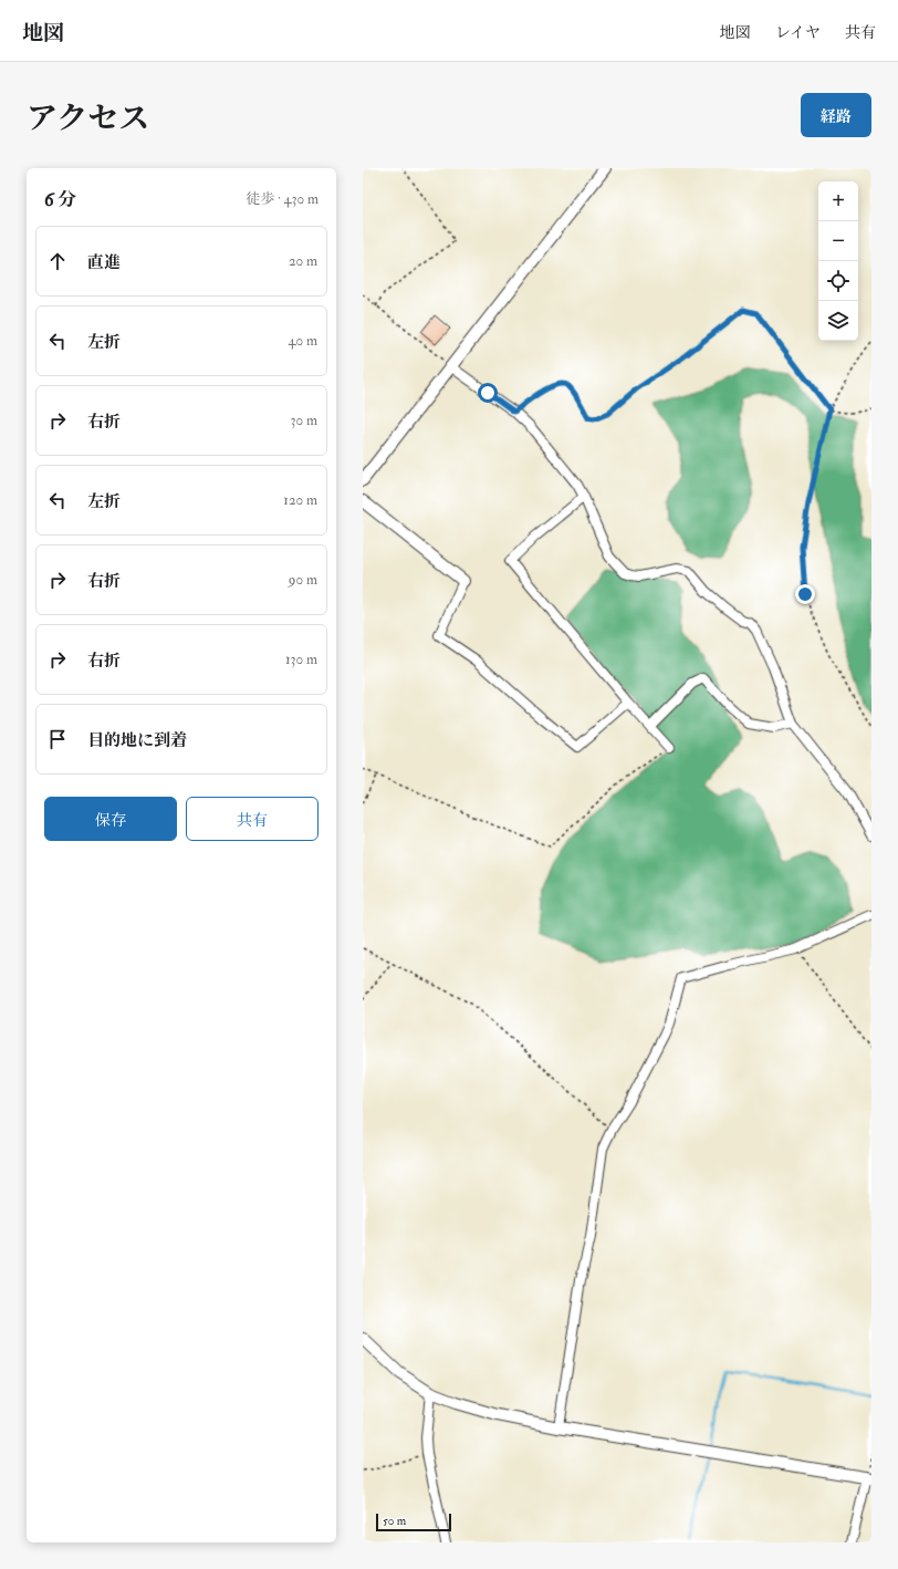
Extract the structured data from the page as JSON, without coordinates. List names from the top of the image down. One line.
{"scale_bar":"50 m","page":{"header":"地図","nav":["地図","レイヤ","共有"],"title":"アクセス","buttons":["経路",["保存","共有"]],"heading":["6 分","徒歩 · 430 m"],"map_buttons":["+","−"],"list":[["直進","20 m"],["左折","40 m"],["右折","30 m"],["左折","120 m"],["右折","90 m"],["右折","130 m"],"目的地に到着"],"scale":"50 m"}}
